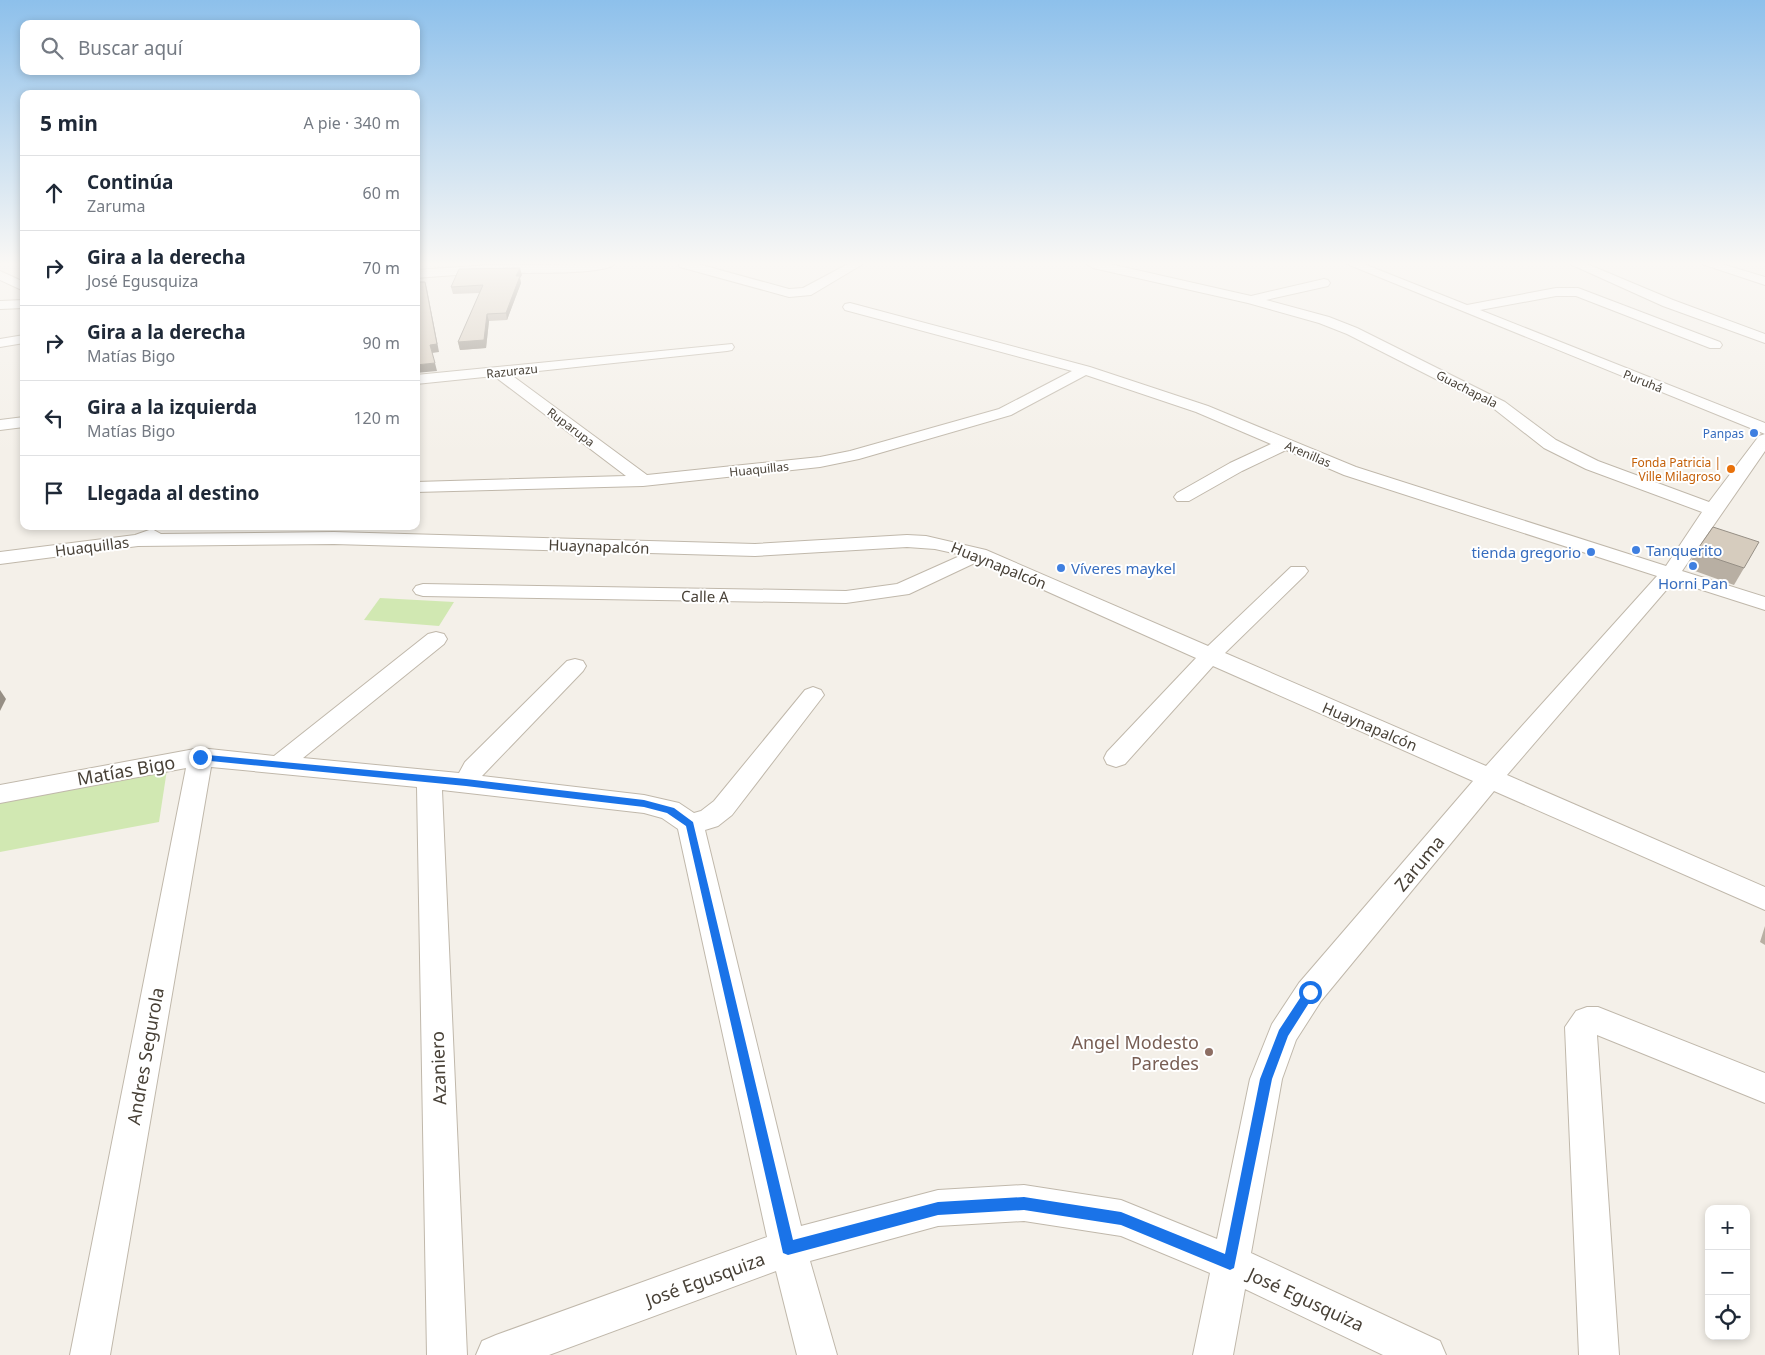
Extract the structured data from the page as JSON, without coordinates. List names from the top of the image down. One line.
{"streets":{"street":["Razurazu","Puruhá","Guachapala","Ruparupa","Arenillas","Huaquillas","Huaynapalcón","Calle A","Matías Bigo","Zaruma","Andres Segurola","Azaniero","José Egusquiza"]},"crossings":[["Razurazu","Ruparupa"],["Guachapala","Zaruma"],["Ruparupa","Huaquillas"],["Arenillas","Huaquillas"],["Arenillas","Zaruma"],["Huaquillas","Huaynapalcón"],["Huaynapalcón","Calle A"],["Huaynapalcón","Zaruma"],["Matías Bigo","Andres Segurola"],["Matías Bigo","Azaniero"],["Zaruma","José Egusquiza"]],"places":["Panpas","Fonda Patricia | Ville Milagroso","Tanquerito","tienda gregorio","Horni Pan","Víveres maykel","Angel Modesto Paredes"],"page":{"search":"Buscar aquí","heading":["5 min","A pie · 340 m"],"list":[["Continúa","Zaruma","60 m"],["Gira a la derecha","José Egusquiza","70 m"],["Gira a la derecha","Matías Bigo","90 m"],["Gira a la izquierda","Matías Bigo","120 m"],"Llegada al destino"],"map_buttons":["+","−"]}}
